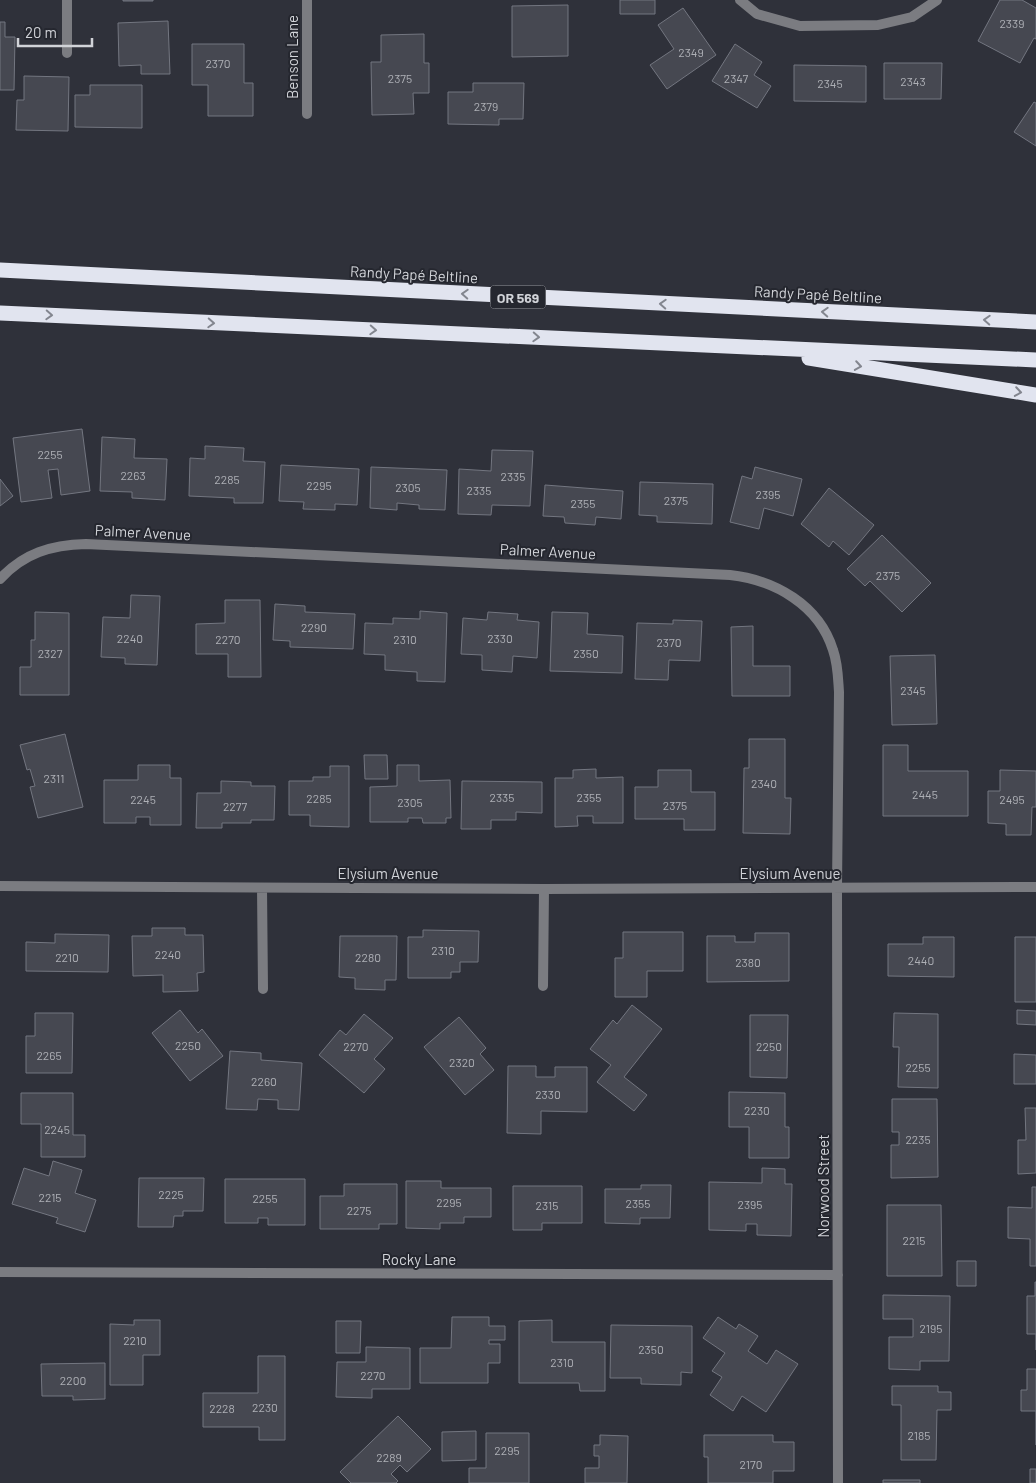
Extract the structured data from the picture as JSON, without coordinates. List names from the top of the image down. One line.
{"streets":{"highway":["Randy Papé Beltline","OR 569"],"street":["Benson Lane","Palmer Avenue","Elysium Avenue","Norwood Street","Rocky Lane"]},"crossings":[["Palmer Avenue","Elysium Avenue"],["Palmer Avenue","Norwood Street"],["Elysium Avenue","Norwood Street"],["Norwood Street","Rocky Lane"]],"house_numbers":["2339","2349","2370","2375","2347","2343","2345","2379","2255","2263","2335","2285","2295","2305","2335","2395","2375","2355","2375","2290","2240","2330","2270","2310","2370","2327","2350","2345","2311","2340","2445","2335","2355","2285","2245","2495","2305","2375","2277","2310","2240","2210","2280","2440","2380","2250","2270","2250","2265","2320","2255","2260","2330","2230","2245","2235","2225","2215","2255","2295","2355","2395","2315","2275","2215","2195","2210","2350","2310","2270","2200","2230","2228","2185","2295","2289","2170"],"scale_bar":"20 m"}
